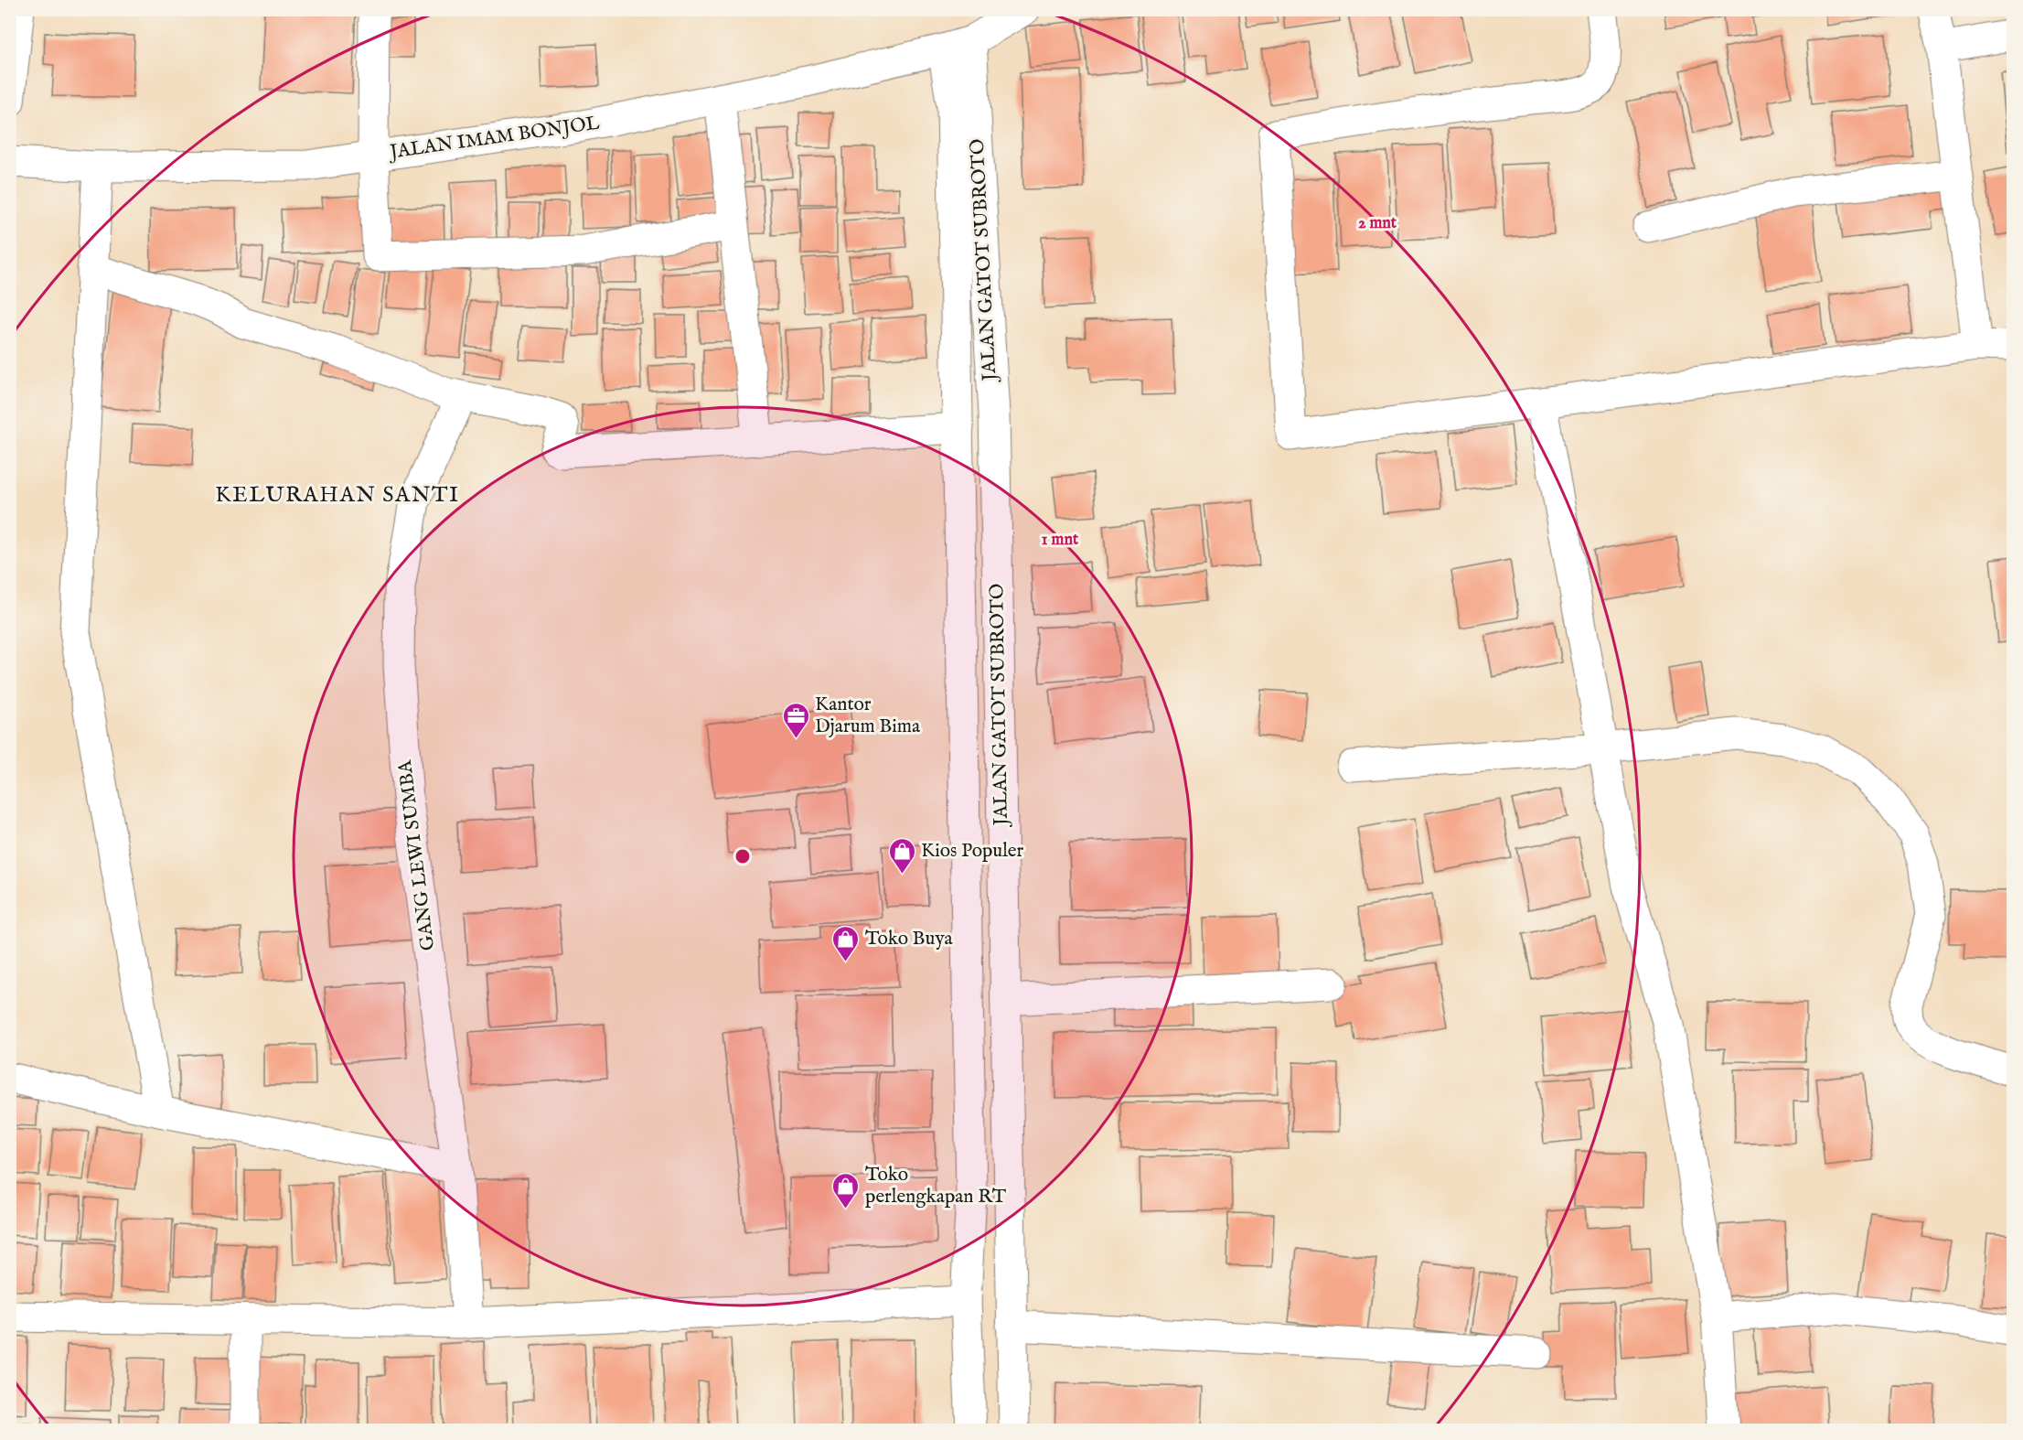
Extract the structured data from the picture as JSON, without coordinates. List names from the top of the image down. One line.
{"streets":{"street":["JALAN IMAM BONJOL","JALAN GATOT SUBROTO","GANG LEWI SUMBA"]},"crossings":[["JALAN IMAM BONJOL","JALAN GATOT SUBROTO"]],"districts":["KELURAHAN SANTI"],"places":{"office":["Kantor Djarum Bima"],"shop":["Kios Populer","Toko Buya","Toko perlengkapan RT"]},"rings":["2 mnt","1 mnt"]}
